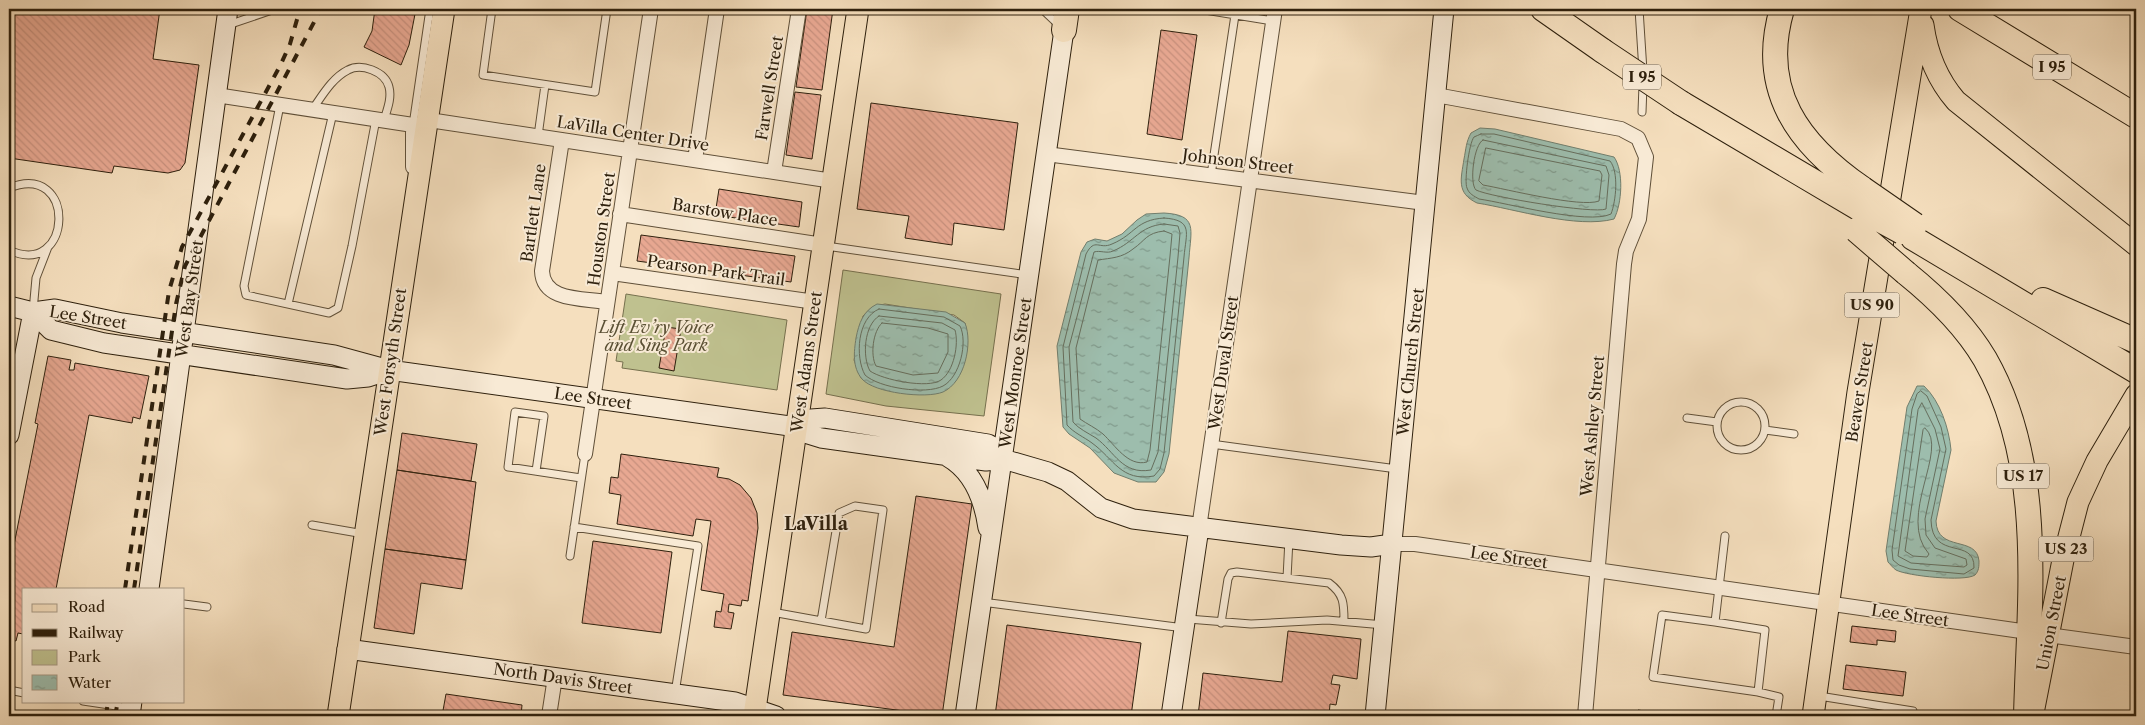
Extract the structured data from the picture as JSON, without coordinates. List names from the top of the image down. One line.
{"streets":{"highway":["I 95","US 17"],"main road":["US 90","West Forsyth Street","West Adams Street","Beaver Street","US 23","Union Street"],"street":["Farwell Street","LaVilla Center Drive","Johnson Street","Barstow Place","Bartlett Lane","Houston Street","Pearson Park Trail","West Bay Street","Lee Street","West Church Street","West Duval Street","West Monroe Street","West Ashley Street","North Davis Street"]},"crossings":[["I 95","US 17"],["Farwell Street","LaVilla Center Drive"],["LaVilla Center Drive","Bartlett Lane"],["LaVilla Center Drive","Houston Street"],["LaVilla Center Drive","West Bay Street"],["LaVilla Center Drive","West Forsyth Street"],["LaVilla Center Drive","West Adams Street"],["Johnson Street","West Church Street"],["Johnson Street","West Duval Street"],["Johnson Street","West Monroe Street"],["Barstow Place","Houston Street"],["Barstow Place","West Adams Street"],["Bartlett Lane","Houston Street"],["Houston Street","Pearson Park Trail"],["Houston Street","Lee Street"],["Pearson Park Trail","West Adams Street"],["West Bay Street","Lee Street"],["Lee Street","West Forsyth Street"],["Lee Street","West Adams Street"],["Lee Street","West Church Street"],["Lee Street","West Duval Street"],["Lee Street","West Monroe Street"],["Lee Street","Beaver Street"],["Lee Street","West Ashley Street"],["Lee Street","US 17"],["Lee Street","Union Street"],["West Forsyth Street","North Davis Street"],["West Adams Street","North Davis Street"],["West Church Street","West Ashley Street"],["US 17","Union Street"]],"districts":["LaVilla"],"parks":["Lift Ev’ry Voice and Sing Park"],"legend":["Road","Railway","Park","Water"]}
